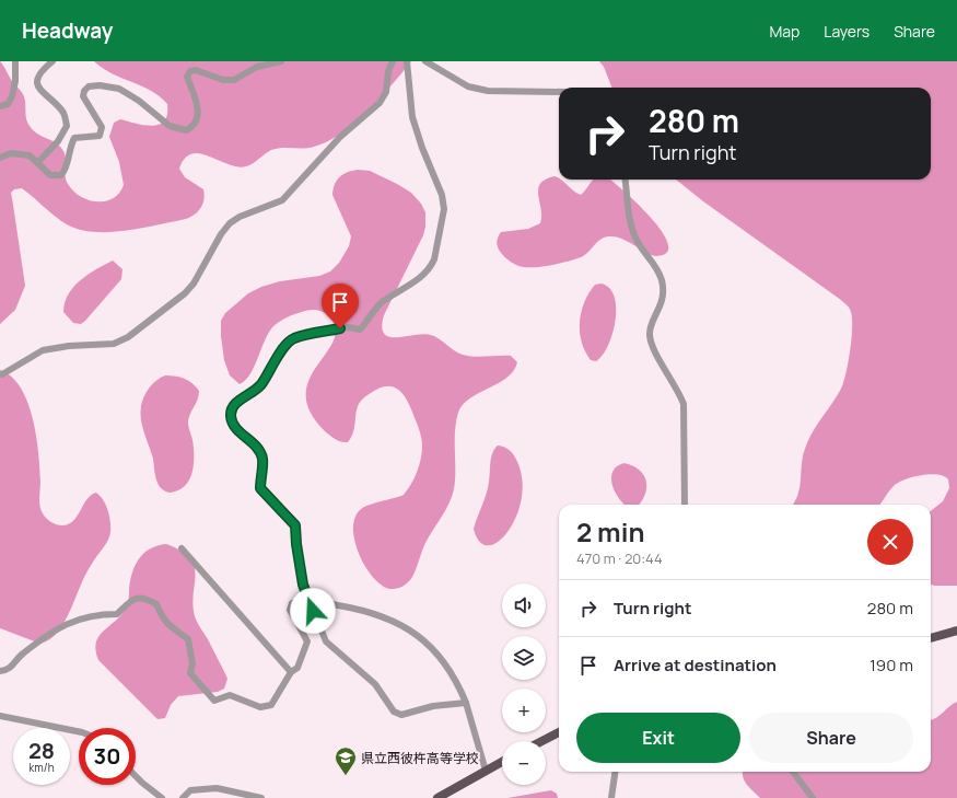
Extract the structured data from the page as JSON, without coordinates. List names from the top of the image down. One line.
{"places":{"school or university":["県立西彼杵高等学校"]},"page":{"header":"Headway","nav":["Map","Layers","Share"],"turn":["280 m","Turn right"],"heading":["2 min","470 m · 20:44"],"list":[{"name":"Turn right","value":"280 m"},{"name":"Arrive at destination","value":"190 m"}],"map_buttons":["+","−"],"buttons":["Exit","Share"],"speed":"28 km/h","limit":"30"}}
